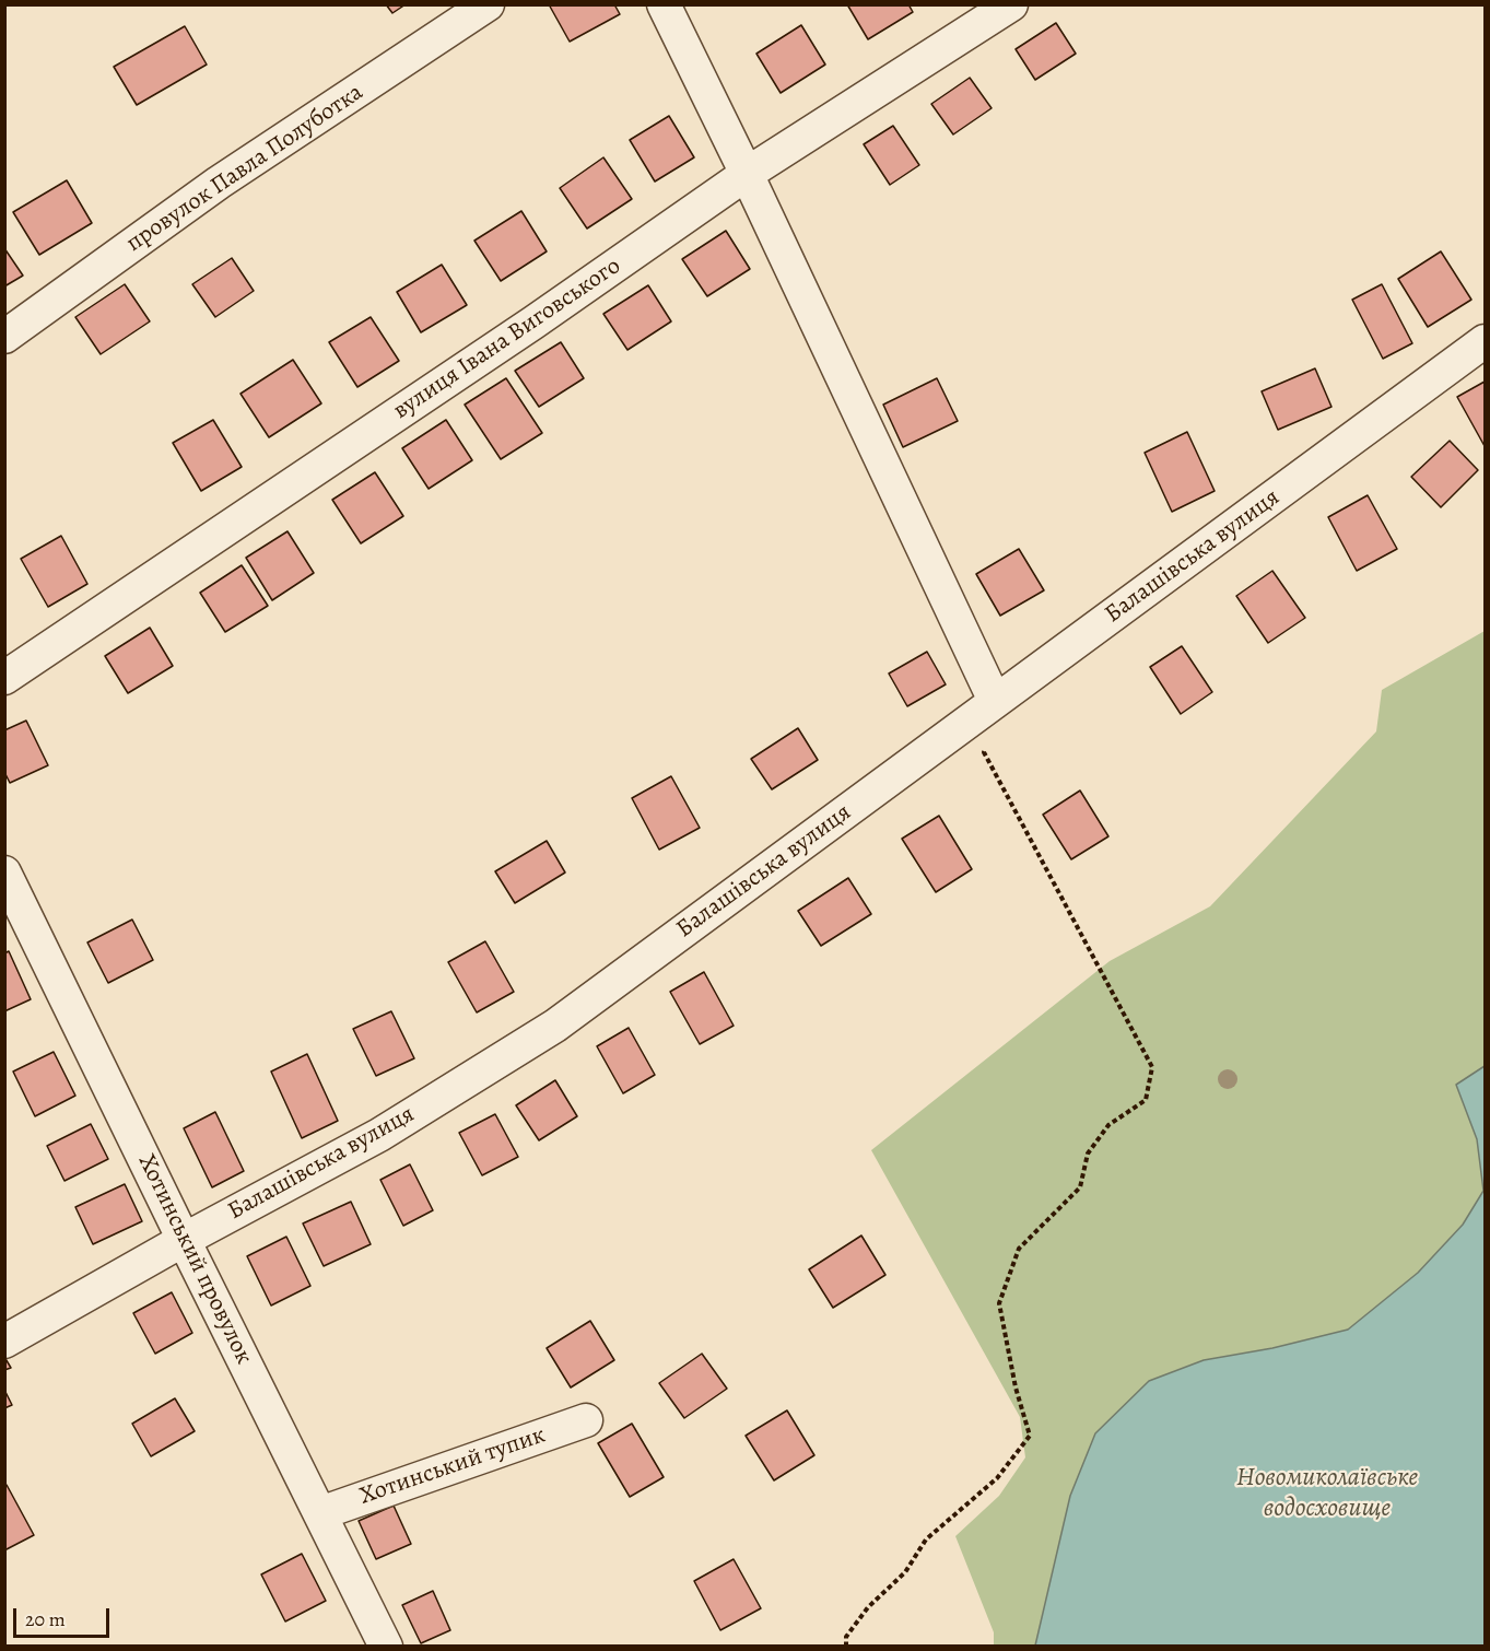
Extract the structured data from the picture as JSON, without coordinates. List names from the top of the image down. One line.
{"streets":{"street":["провулок Павла Полуботка","вулиця Івана Виговського","Балашівська вулиця","Хотинський провулок","Хотинський тупик"]},"crossings":[["Балашівська вулиця","Хотинський провулок"],["Хотинський провулок","Хотинський тупик"]],"water":["Новомиколаївське водосховище"],"scale_bar":"20 m"}
